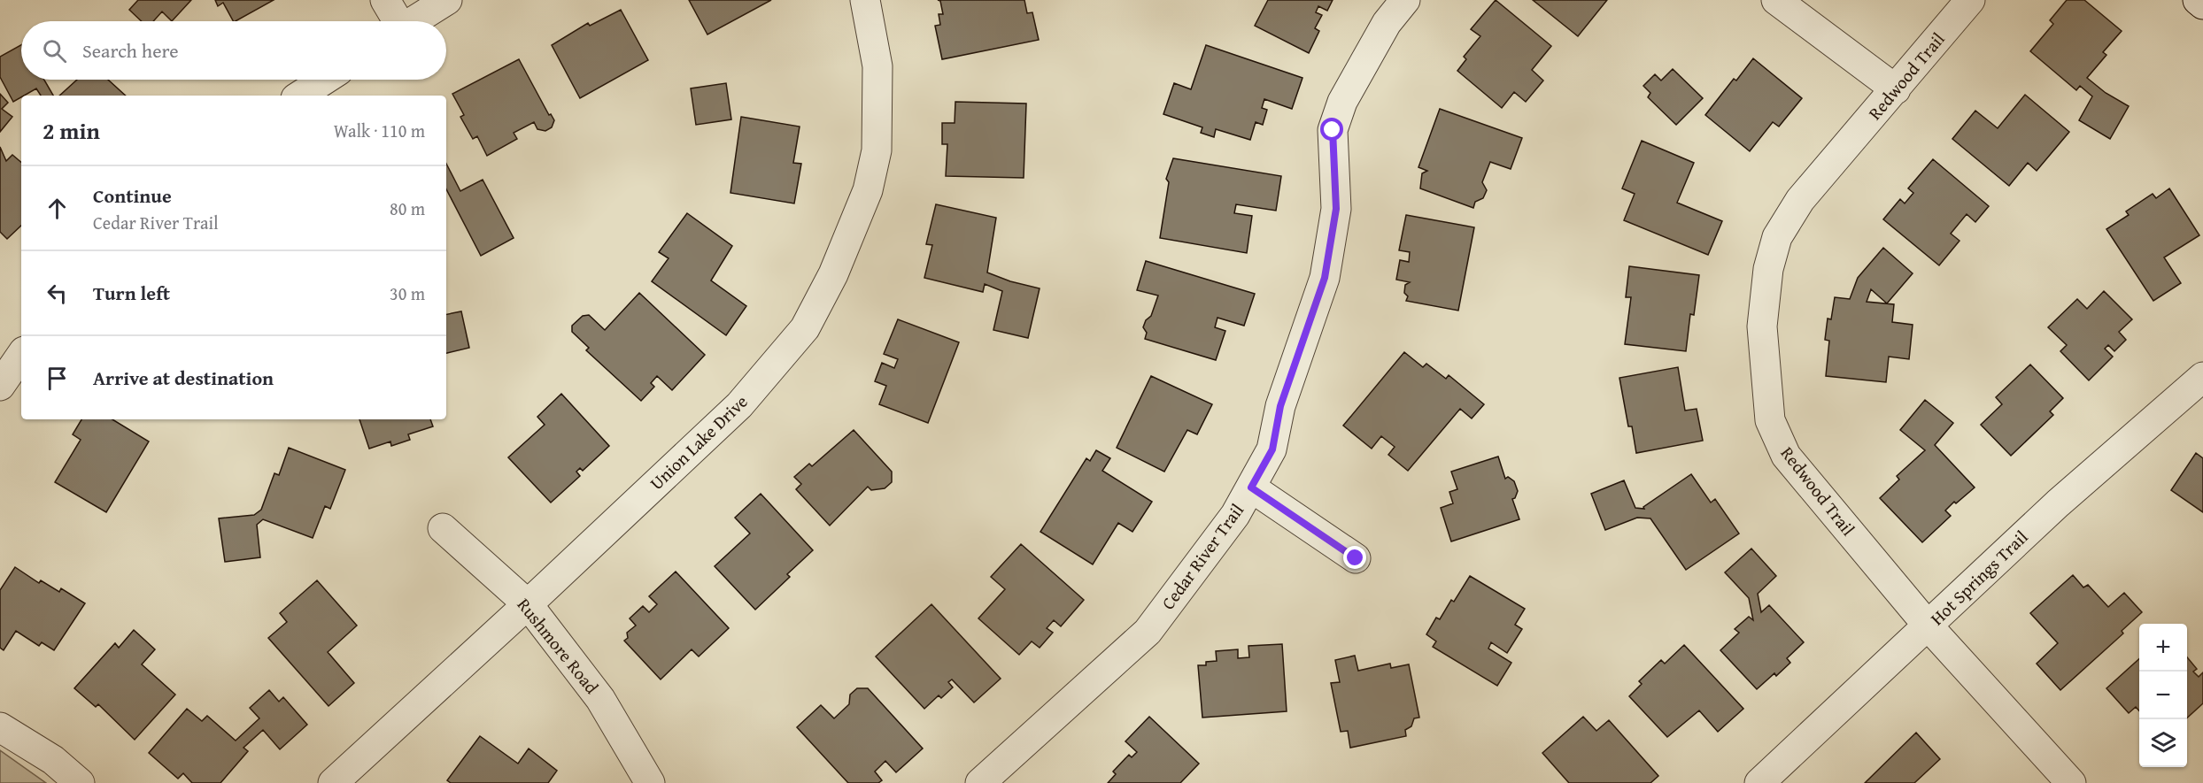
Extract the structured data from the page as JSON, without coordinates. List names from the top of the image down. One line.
{"streets":{"street":["Redwood Trail","Union Lake Drive","Cedar River Trail","Hot Springs Trail","Rushmore Road"]},"crossings":[["Redwood Trail","Hot Springs Trail"],["Union Lake Drive","Rushmore Road"]],"page":{"search":"Search here","heading":["2 min","Walk · 110 m"],"list":[["Continue","Cedar River Trail","80 m"],["Turn left","30 m"],"Arrive at destination"],"map_buttons":["+","−"]}}
